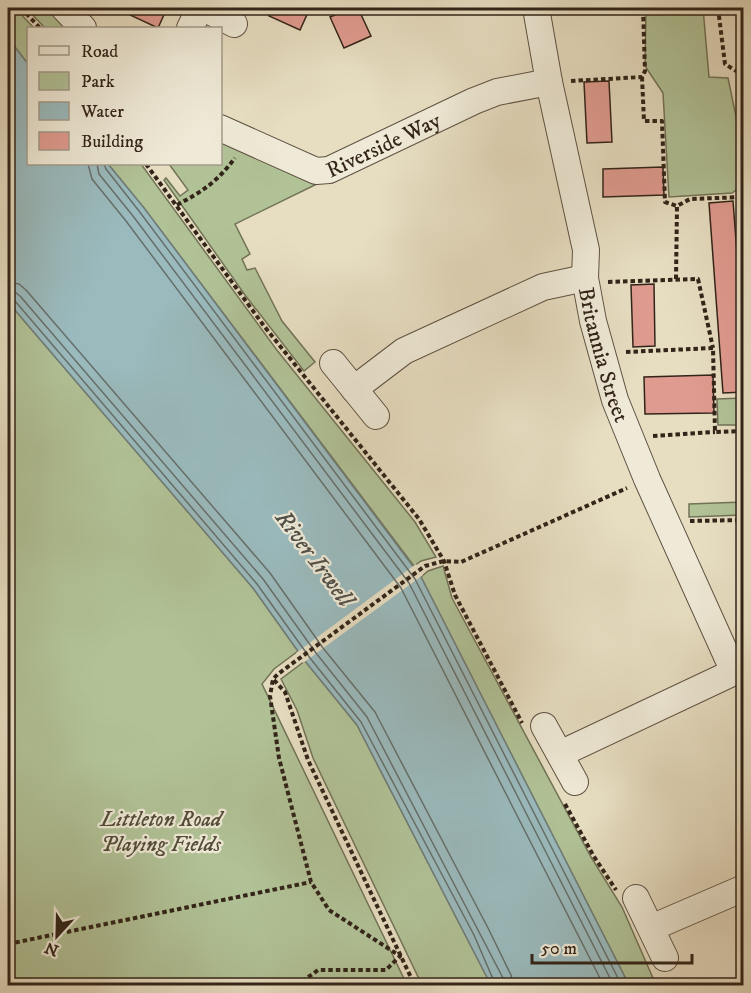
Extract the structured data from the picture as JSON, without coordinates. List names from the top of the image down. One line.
{"streets":{"street":["Riverside Way","Britannia Street"]},"crossings":[["Riverside Way","Britannia Street"]],"water":["River Irwell"],"parks":["Littleton Road Playing Fields"],"legend":["Road","Park","Water","Building"],"scale_bar":"50 m","north":"bottom"}
